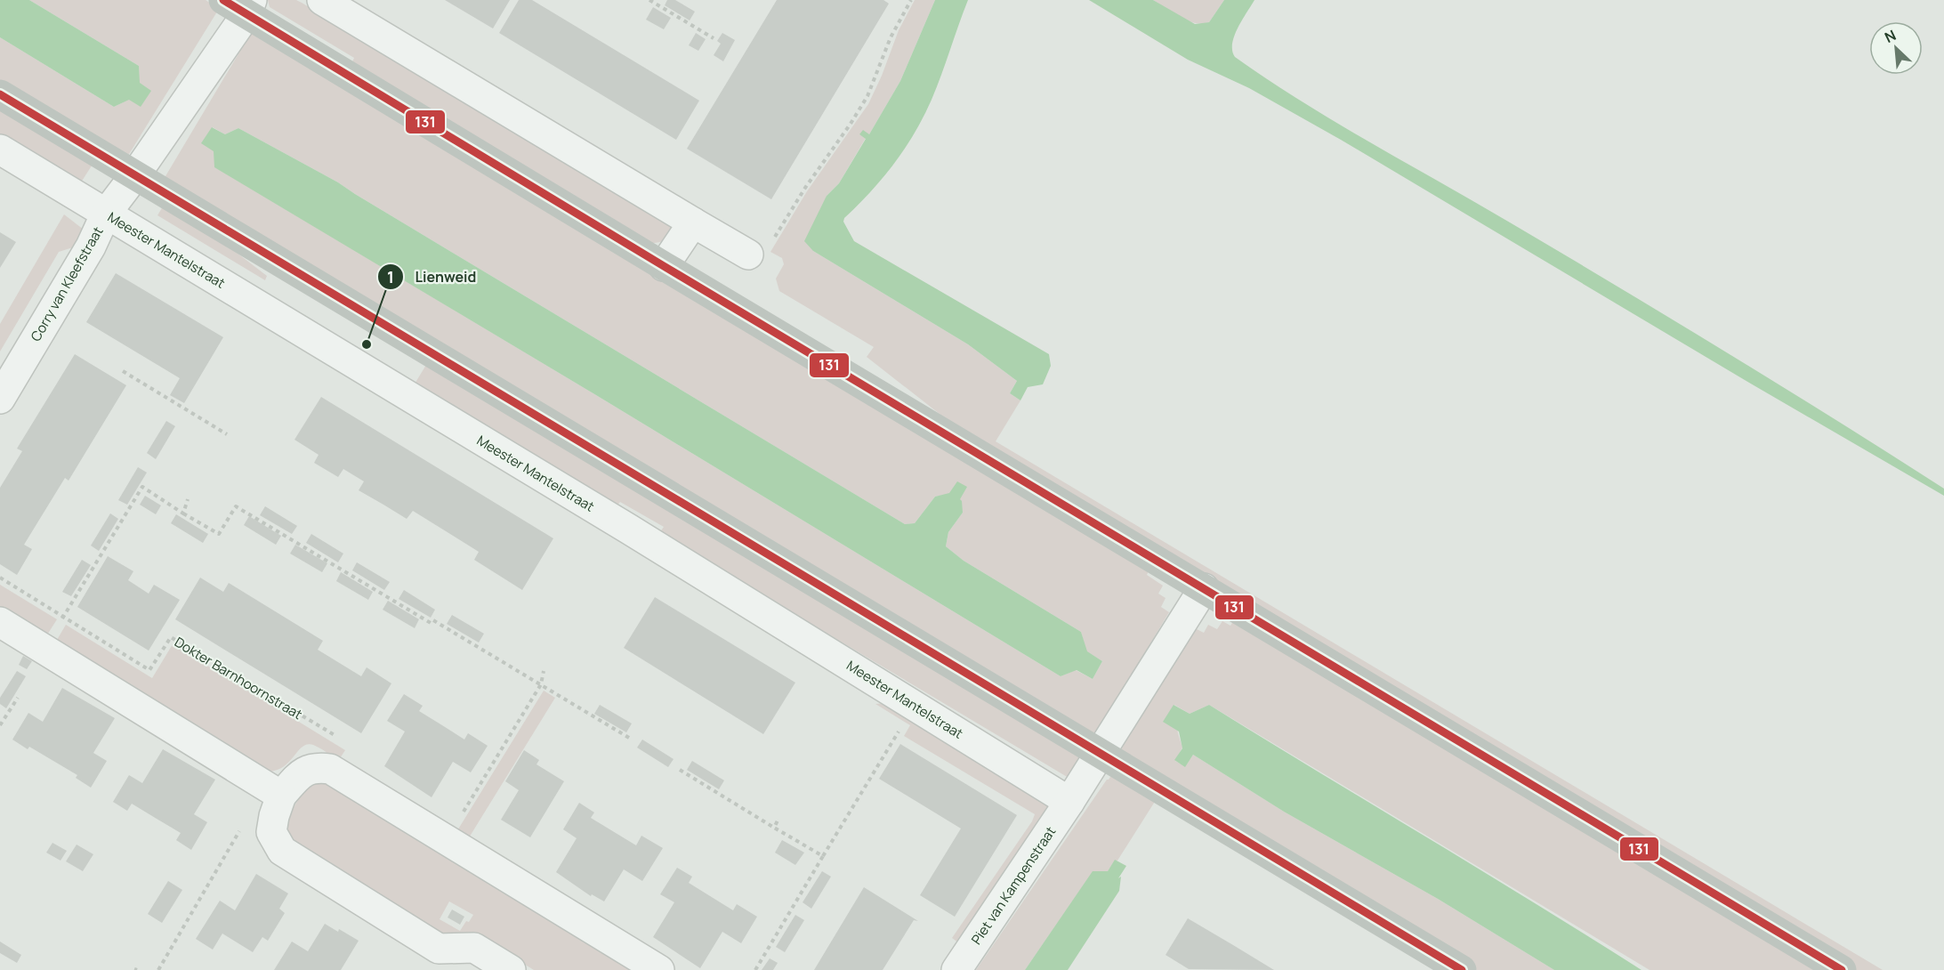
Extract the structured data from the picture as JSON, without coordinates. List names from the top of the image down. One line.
{"streets":{"street":["Meester Mantelstraat","Corry van Kleefstraat","Piet van Kampenstraat"],"path":["Dokter Barnhoornstraat"]},"crossings":[["Meester Mantelstraat","Corry van Kleefstraat"],["Meester Mantelstraat","Piet van Kampenstraat"]],"places":["Lienweid"],"lines":["transit line 131"],"north":"top left"}
